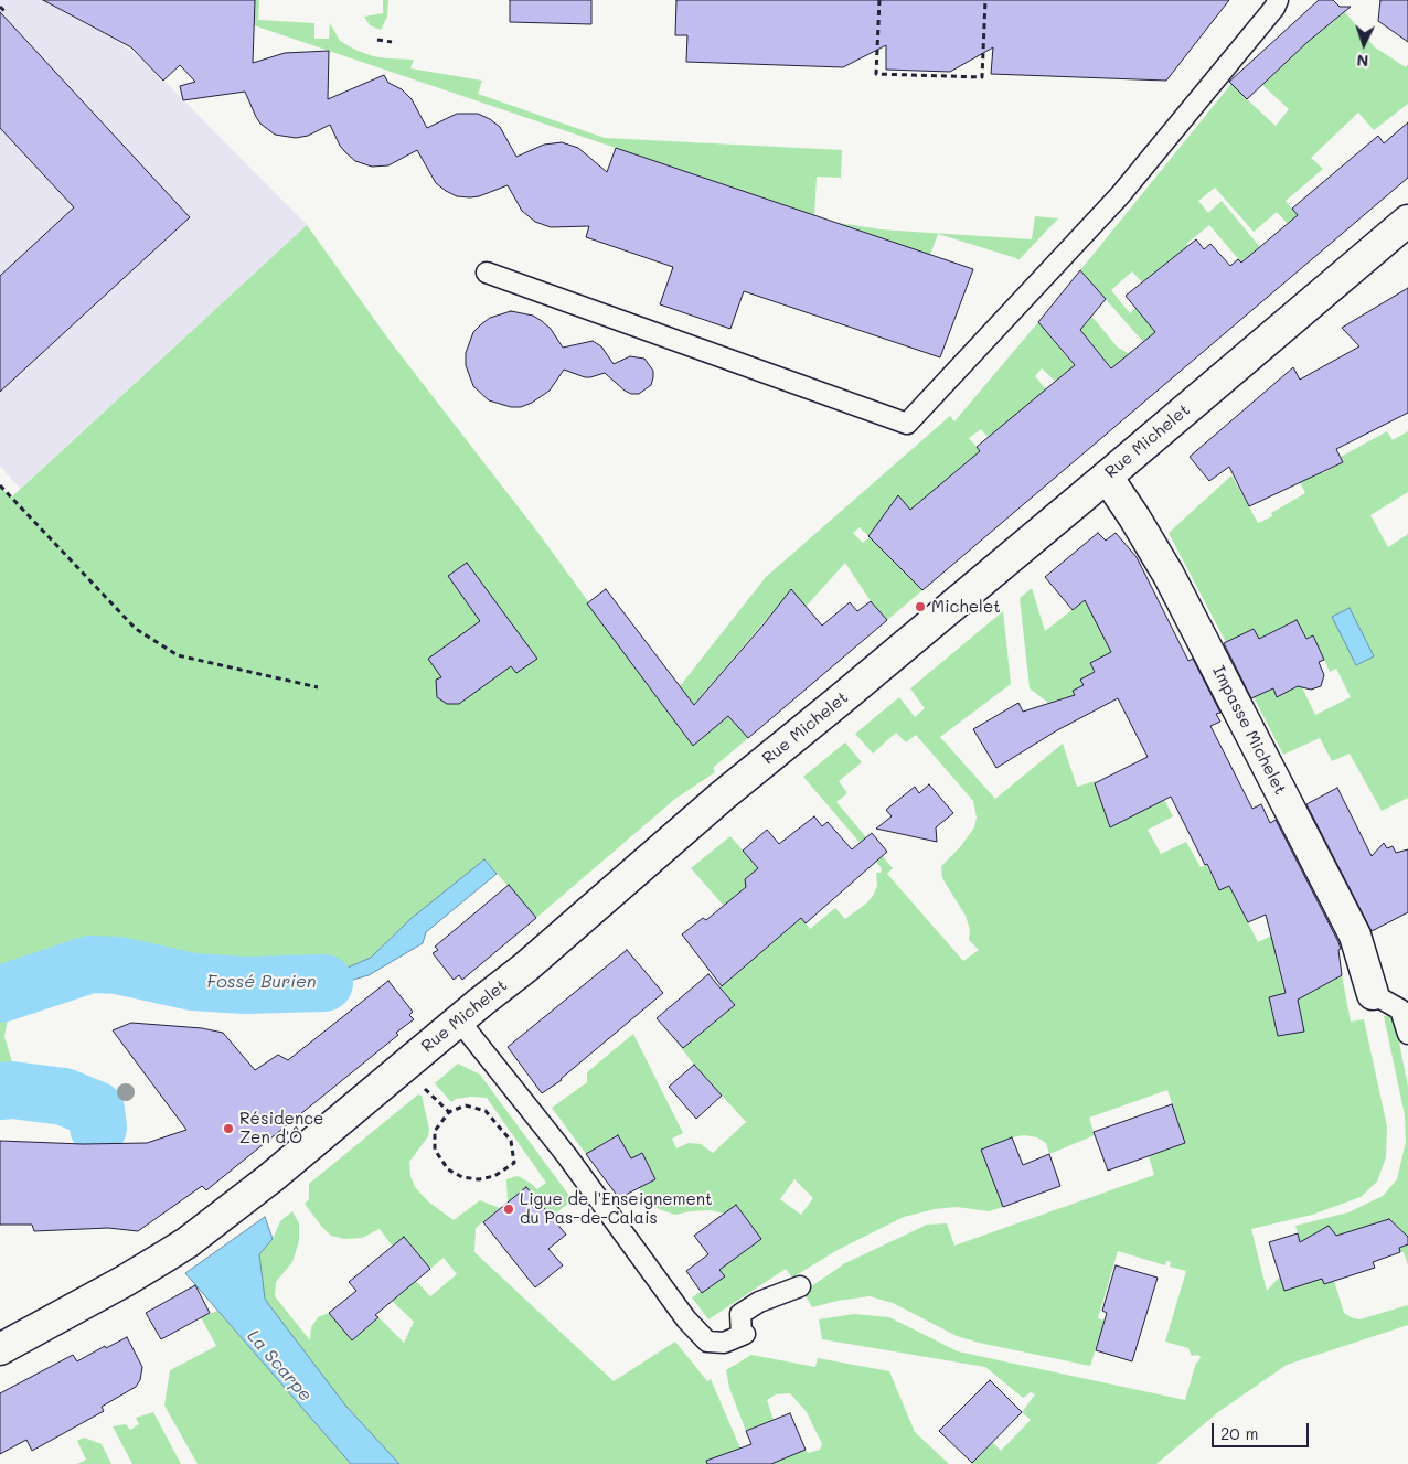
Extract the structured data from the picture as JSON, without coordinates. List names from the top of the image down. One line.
{"streets":{"main road":["Rue Michelet","Impasse Michelet"]},"crossings":[["Rue Michelet","Impasse Michelet"]],"water":["Fossé Burien","La Scarpe"],"places":["Michelet","Résidence Zen d'Ô","Ligue de l'Enseignement du Pas-de-Calais"],"scale_bar":"20 m","north":"bottom"}
